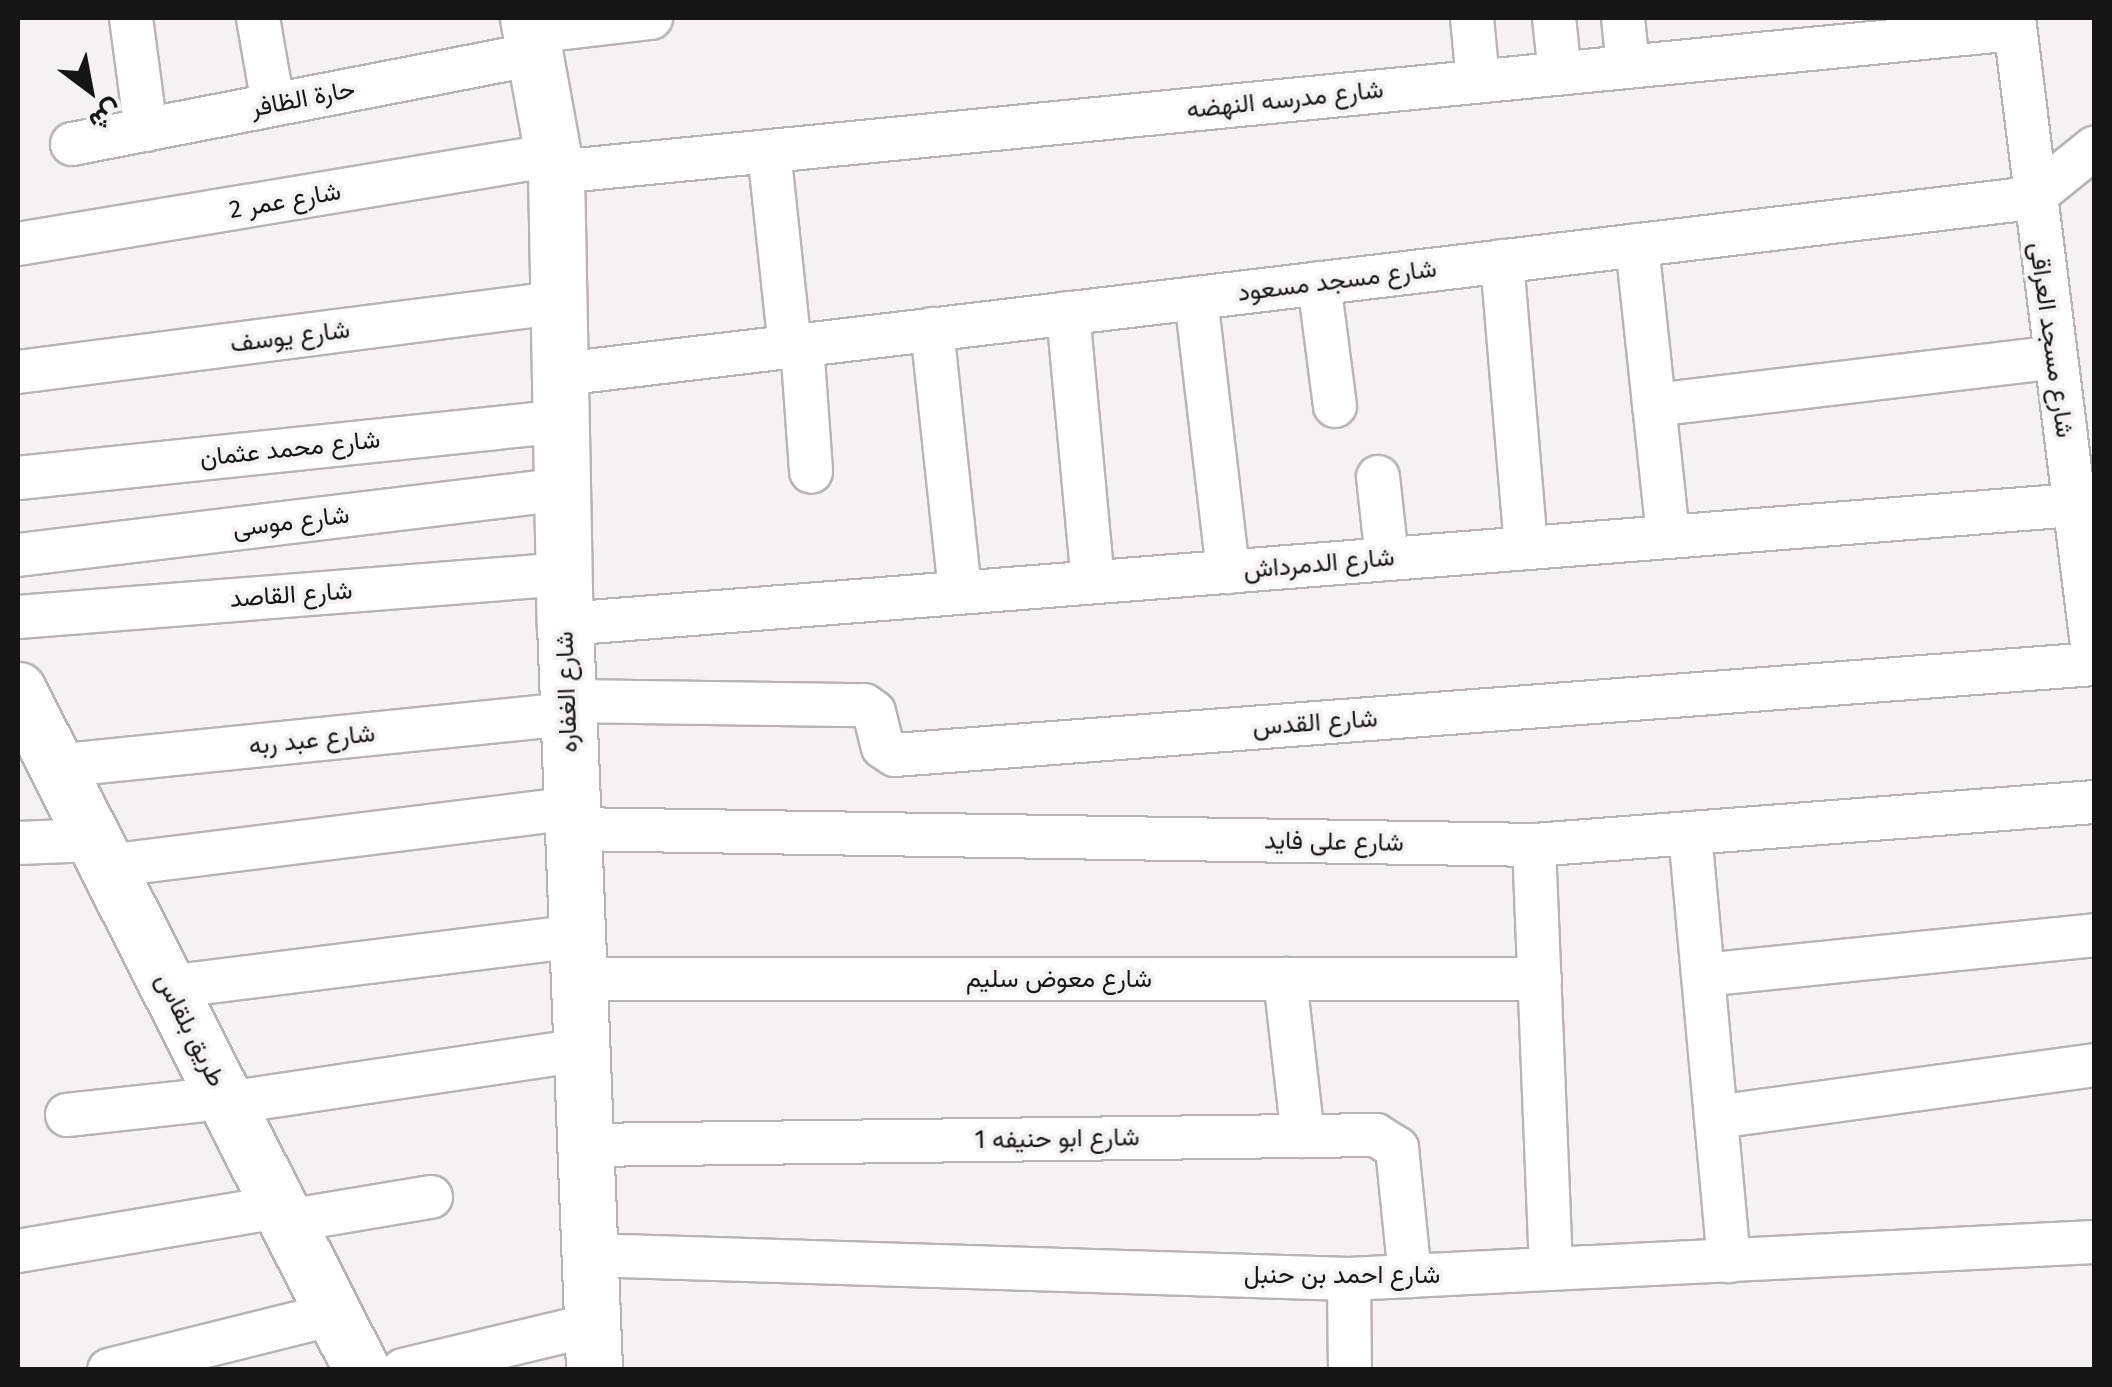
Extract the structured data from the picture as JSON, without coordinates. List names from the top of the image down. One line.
{"streets":{"street":["حارة الظافر","شارع مدرسه النهضه","شارع عمر 2","شارع مسجد مسعود","شارع يوسف","شارع مسجد العراقى","شارع محمد عثمان","شارع موسى","شارع الدمرداش","شارع القاصد","شارع الغفاره","شارع القدس","شارع عبد ربه","شارع على فايد","شارع معوض سليم","طريق بلقاس","شارع ابو حنيفه 1","شارع احمد بن حنبل"]},"crossings":[["حارة الظافر","شارع الغفاره"],["شارع مدرسه النهضه","شارع عمر 2"],["شارع مدرسه النهضه","شارع مسجد العراقى"],["شارع مدرسه النهضه","شارع الغفاره"],["شارع عمر 2","شارع الغفاره"],["شارع مسجد مسعود","شارع مسجد العراقى"],["شارع مسجد مسعود","شارع محمد عثمان"],["شارع مسجد مسعود","شارع الغفاره"],["شارع يوسف","شارع الغفاره"],["شارع مسجد العراقى","شارع الدمرداش"],["شارع مسجد العراقى","شارع القدس"],["شارع محمد عثمان","شارع الغفاره"],["شارع موسى","شارع الغفاره"],["شارع الدمرداش","شارع القاصد"],["شارع الدمرداش","شارع الغفاره"],["شارع القاصد","شارع الغفاره"],["شارع الغفاره","شارع القدس"],["شارع الغفاره","شارع عبد ربه"],["شارع الغفاره","شارع على فايد"],["شارع الغفاره","شارع معوض سليم"],["شارع الغفاره","شارع ابو حنيفه 1"],["شارع الغفاره","شارع احمد بن حنبل"],["شارع القدس","شارع عبد ربه"],["شارع عبد ربه","طريق بلقاس"],["شارع على فايد","طريق بلقاس"],["شارع معوض سليم","طريق بلقاس"],["شارع ابو حنيفه 1","شارع احمد بن حنبل"]],"north":"bottom right"}
